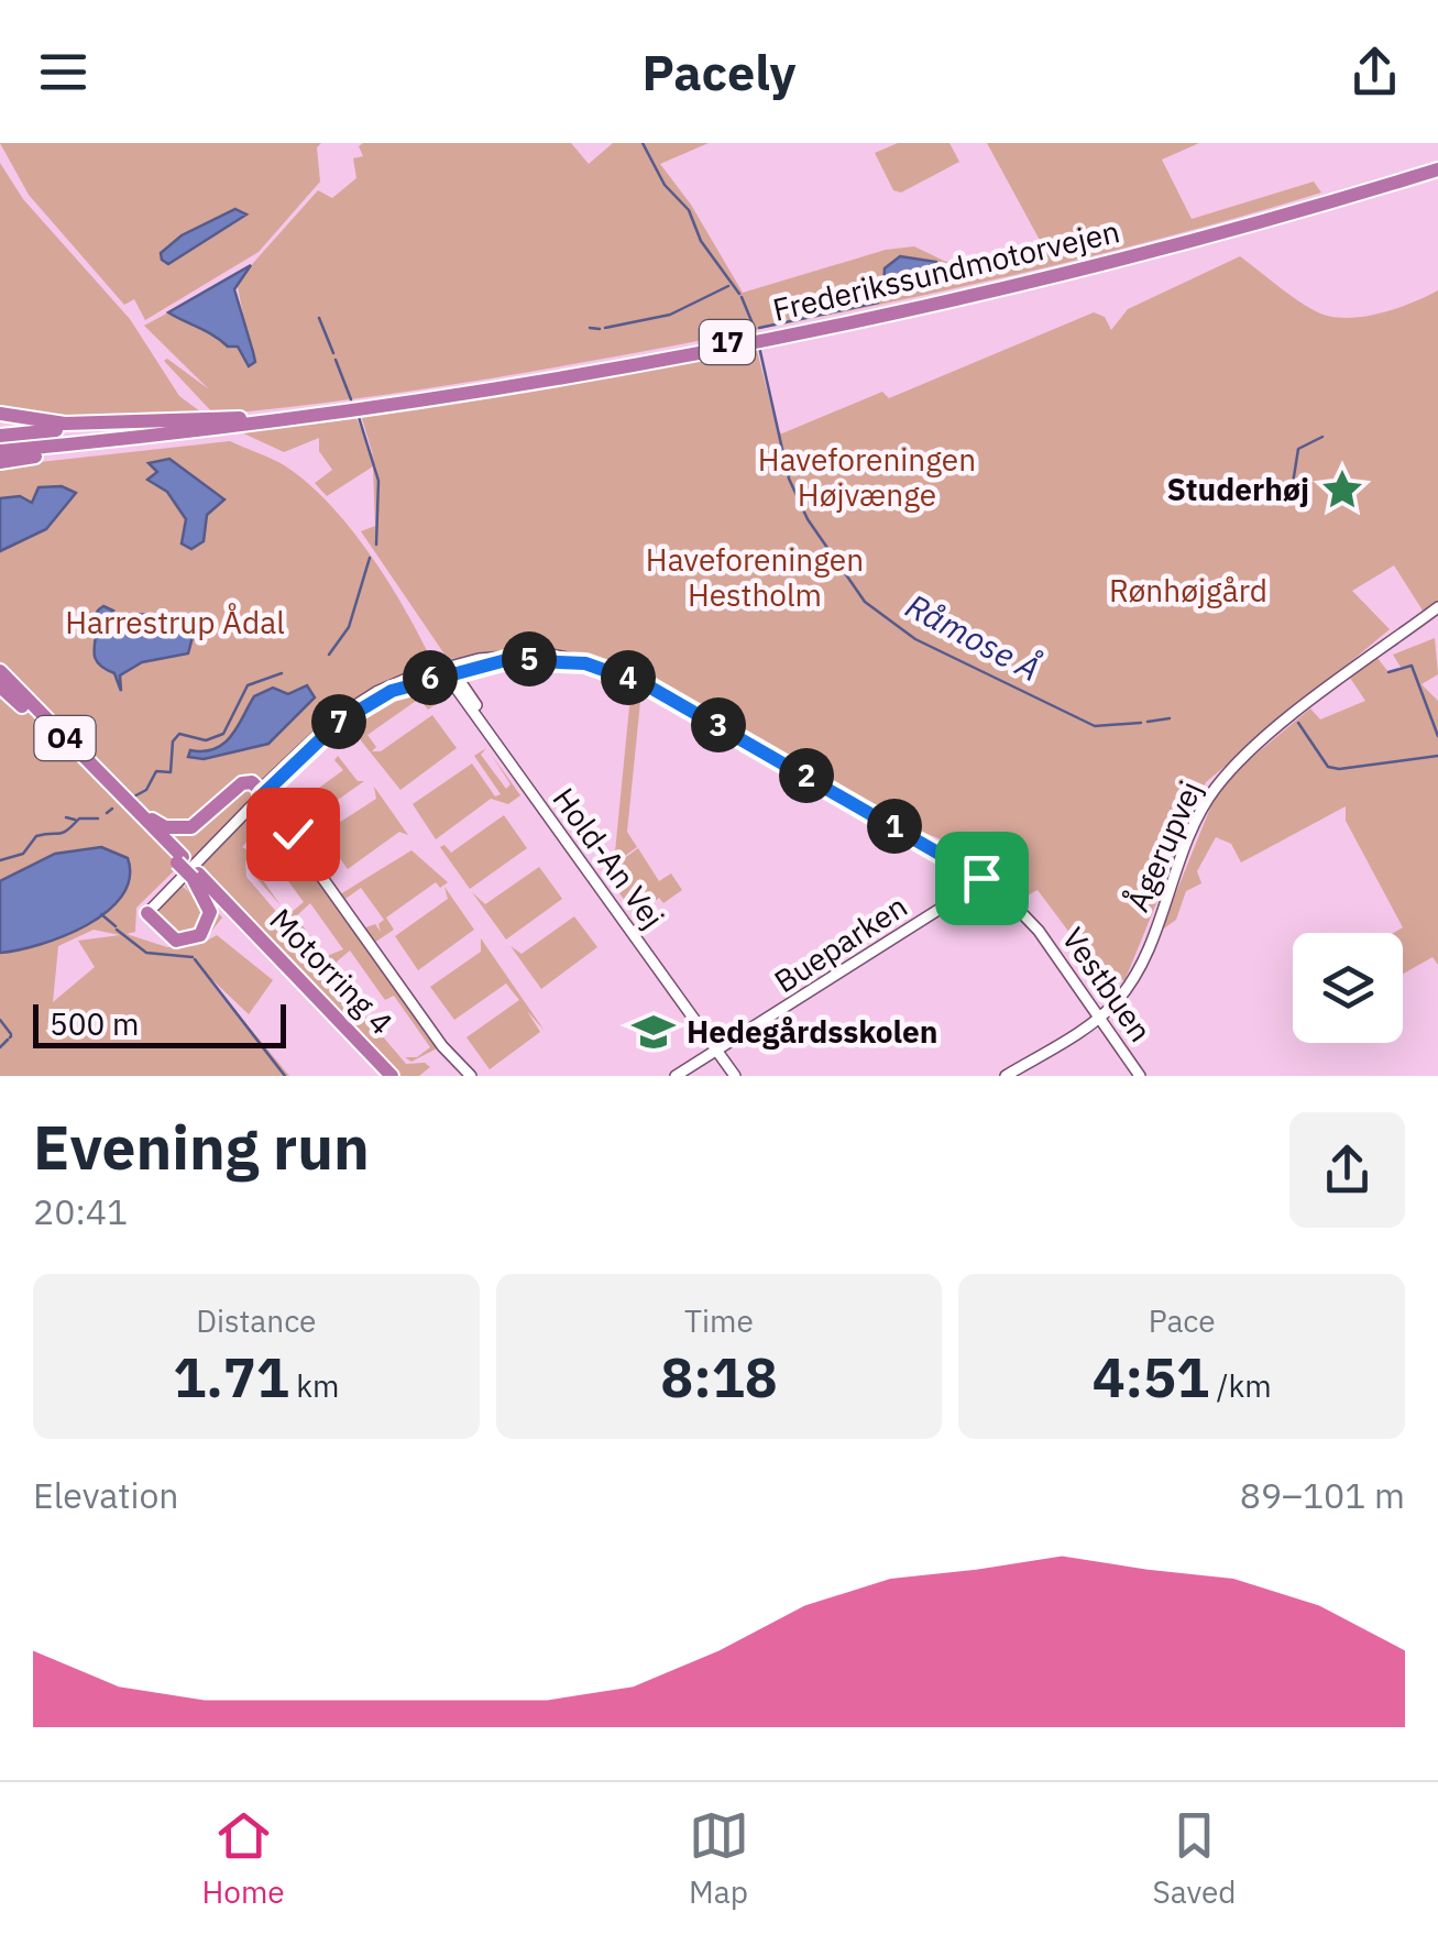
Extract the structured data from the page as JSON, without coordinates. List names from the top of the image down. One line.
{"streets":{"highway":["Frederikssundmotorvejen","17","O4","Motorring 4"],"street":["Ågerupvej","Hold-An Vej","Bueparken","Vestbuen"]},"crossings":[["O4","Motorring 4"],["O4","Vestbuen"],["Ågerupvej","Vestbuen"],["Hold-An Vej","Bueparken"],["Hold-An Vej","Vestbuen"],["Bueparken","Vestbuen"]],"water":["Råmose Å"],"parks":["Haveforeningen Højvænge","Haveforeningen Hestholm","Rønhøjgård","Harrestrup Ådal"],"places":{"place":["Studerhøj"],"school or university":["Hedegårdsskolen"]},"scale_bar":"500 m","page":{"header":"Pacely","pins":["5","4","6","7","3","2","1"],"scale":"500 m","heading":["Evening run","20:41"],"stats":[["Distance","1.71 km"],["Time","8:18"],["Pace","4:51 /km"]],"chart":["Elevation","89–101 m"],"tabs":["Home","Map","Saved"]}}
